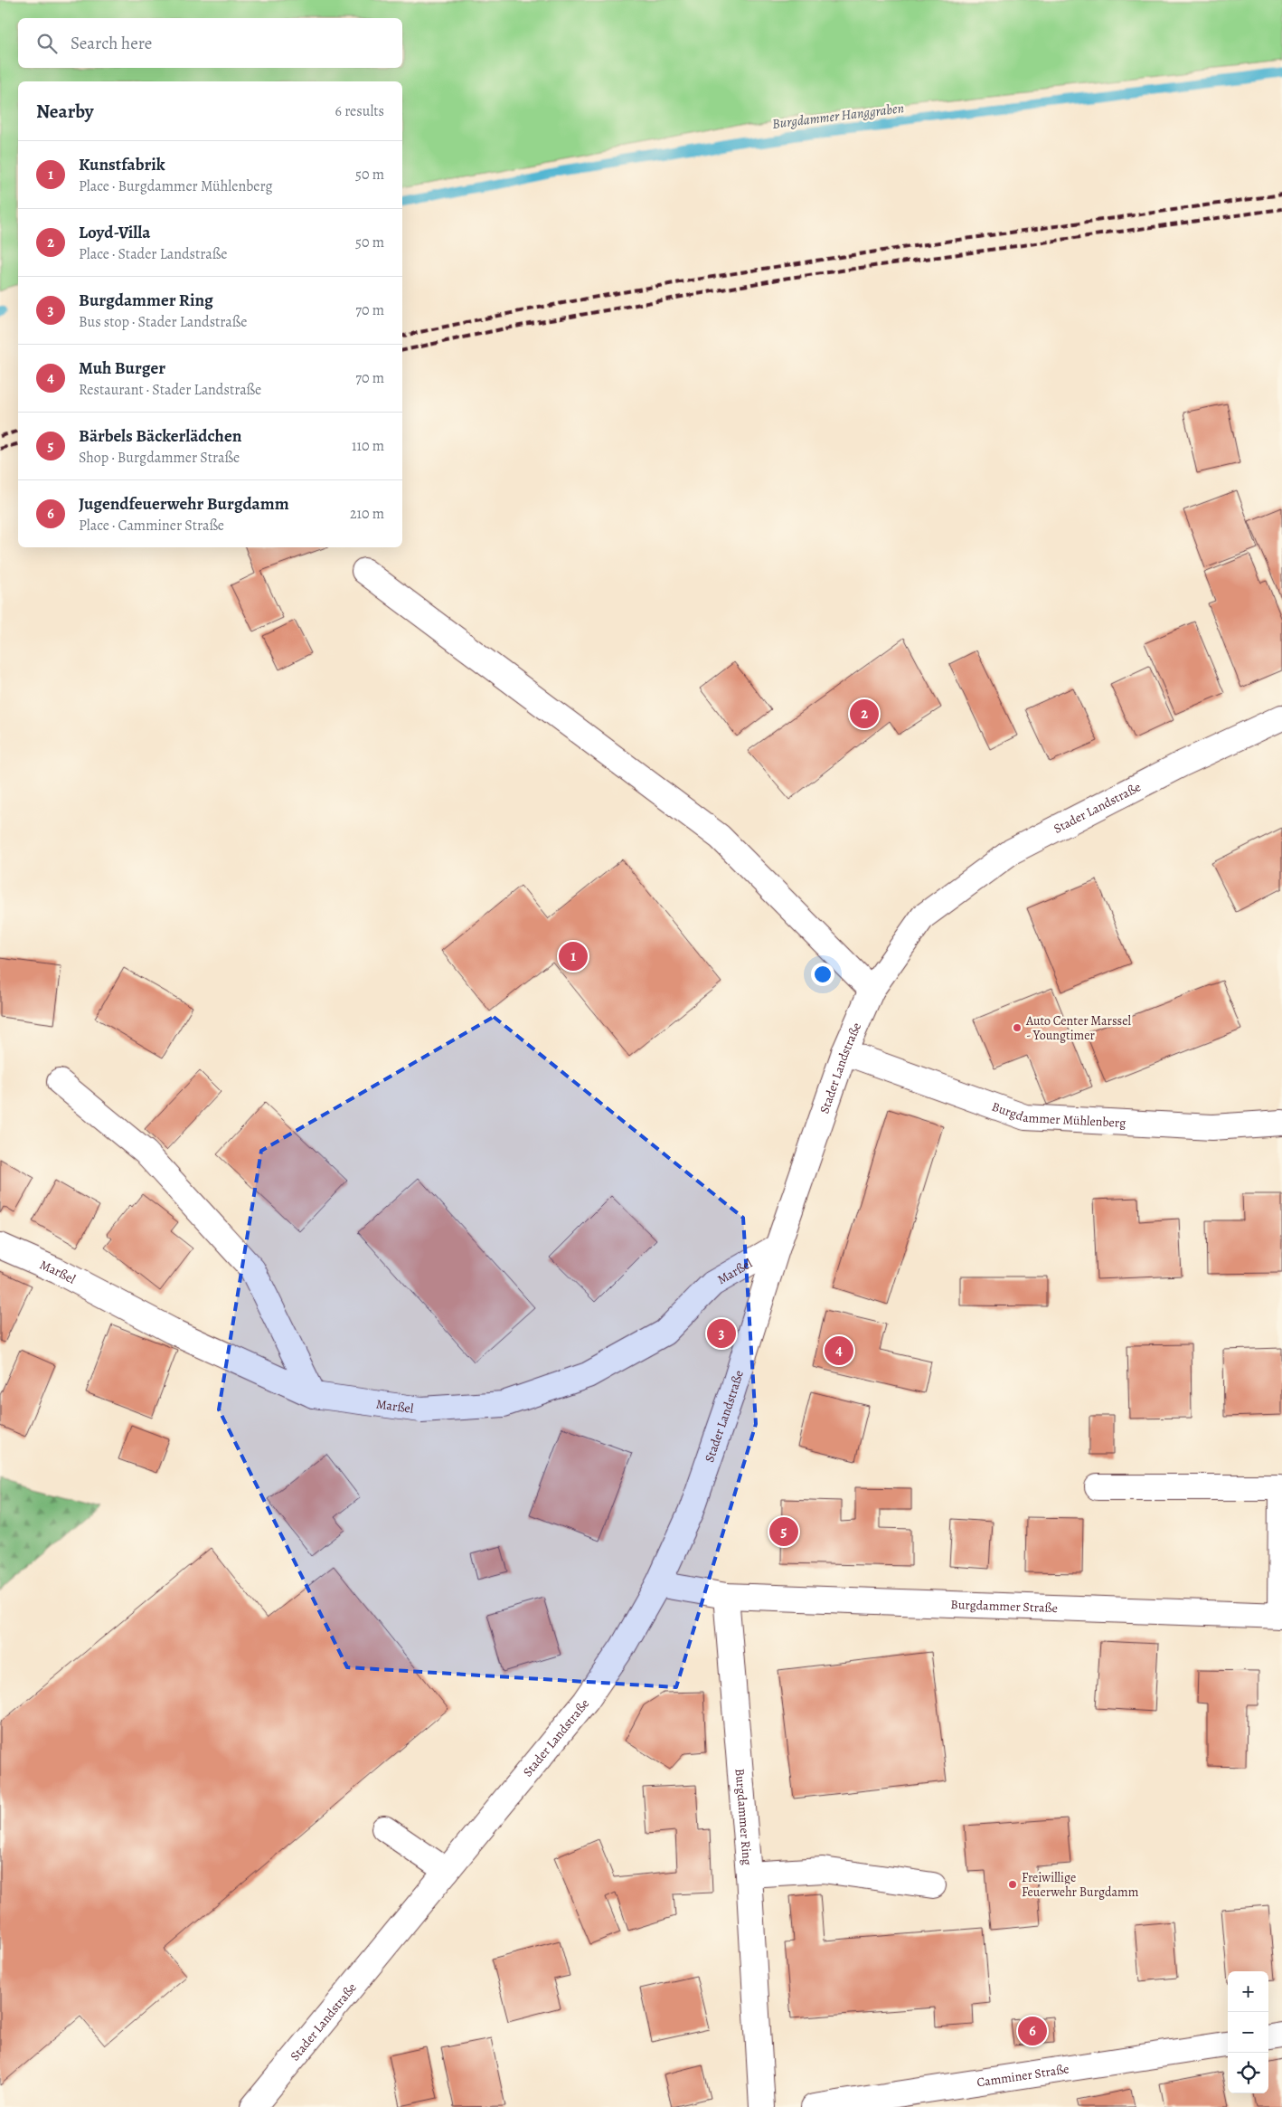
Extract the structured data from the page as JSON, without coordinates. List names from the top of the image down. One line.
{"streets":{"street":["Stader Landstraße","Burgdammer Mühlenberg","Marßel","Burgdammer Straße","Burgdammer Ring","Camminer Straße"]},"crossings":[["Stader Landstraße","Burgdammer Mühlenberg"],["Stader Landstraße","Marßel"],["Burgdammer Straße","Burgdammer Ring"]],"water":["Burgdammer Hanggraben"],"places":["Auto Center Marssel - Youngtimer","Freiwillige Feuerwehr Burgdamm"],"page":{"search":"Search here","heading":["Nearby","6 results"],"list":[{"mark":"1","name":"Kunstfabrik","note":"Place · Burgdammer Mühlenberg","value":"50 m"},{"mark":"2","name":"Loyd-Villa","note":"Place · Stader Landstraße","value":"50 m"},{"mark":"3","name":"Burgdammer Ring","note":"Bus stop · Stader Landstraße","value":"70 m"},{"mark":"4","name":"Muh Burger","note":"Restaurant · Stader Landstraße","value":"70 m"},{"mark":"5","name":"Bärbels Bäckerlädchen","note":"Shop · Burgdammer Straße","value":"110 m"},{"mark":"6","name":"Jugendfeuerwehr Burgdamm","note":"Place · Camminer Straße","value":"210 m"}],"pins":["2","1","3","4","5","6"],"map_buttons":["+","−"]}}
